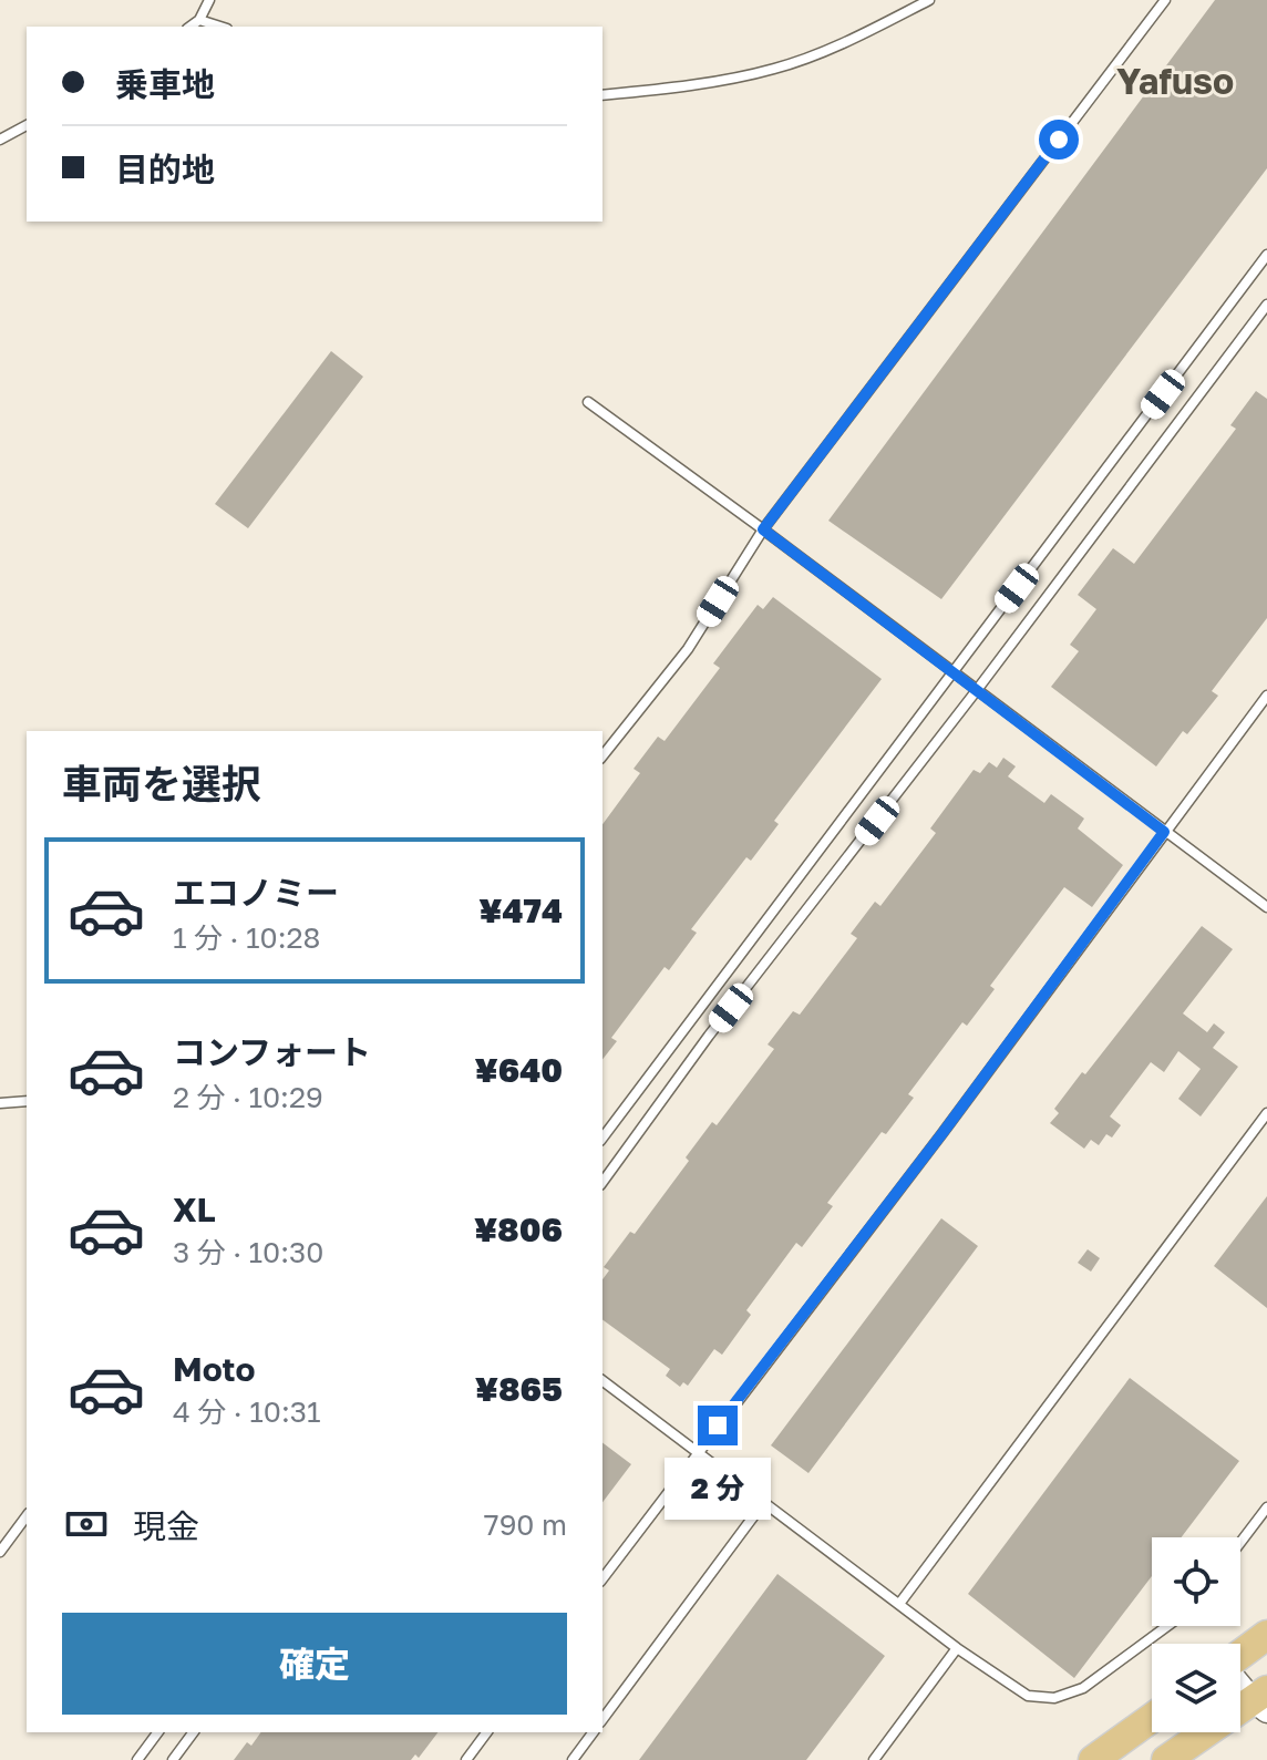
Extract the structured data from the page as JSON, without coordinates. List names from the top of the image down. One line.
{"districts":["Yafuso"],"page":{"banner":["乗車地","目的地"],"heading":"車両を選択","list":[{"name":"エコノミー","note":"1 分 · 10:28","value":"¥474"},{"name":"コンフォート","note":"2 分 · 10:29","value":"¥640"},{"name":"XL","note":"3 分 · 10:30","value":"¥806"},{"name":"Moto","note":"4 分 · 10:31","value":"¥865"}],"bubble":"2 分","pay":["現金","790 m"],"buttons":"確定"}}
